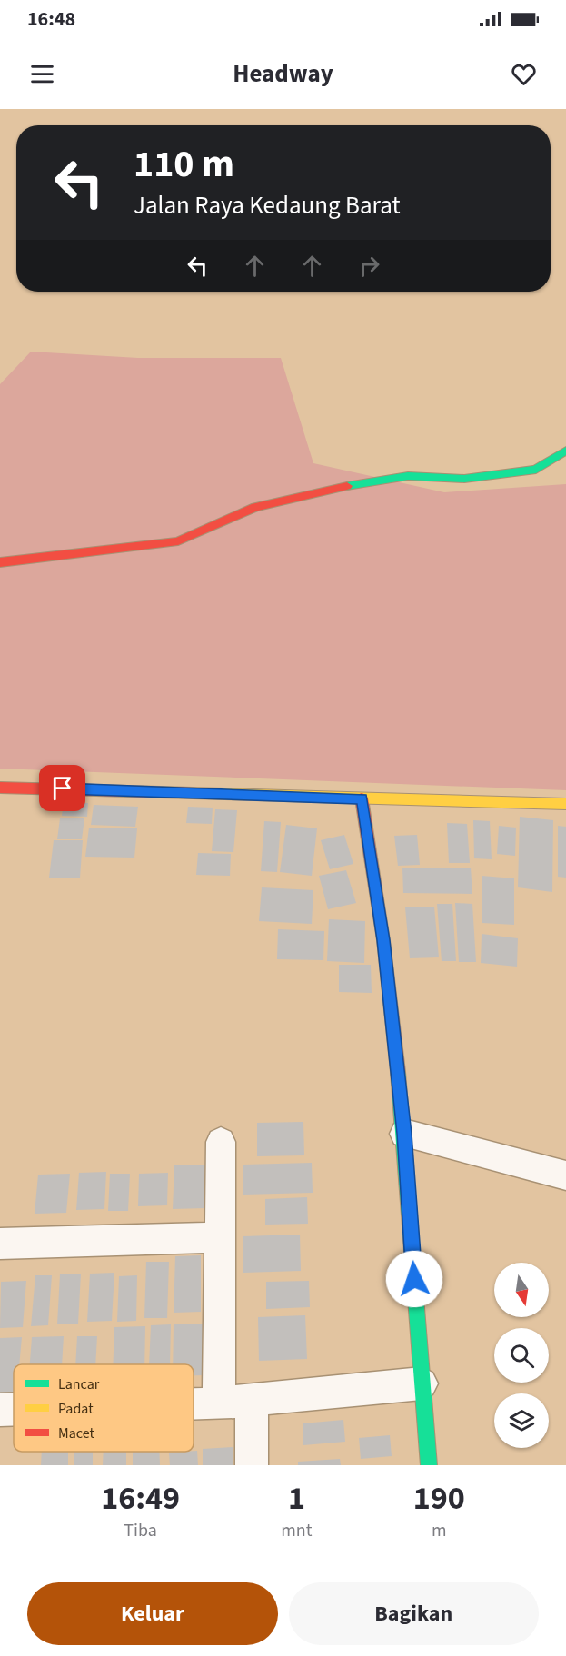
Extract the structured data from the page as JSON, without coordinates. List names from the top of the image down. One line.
{"legend":["Lancar","Padat","Macet"],"north":"bottom","page":{"status":"16:48","header":"Headway","turn":["110 m","Jalan Raya Kedaung Barat"],"eta":["16:49","Tiba","1","mnt","190","m"],"buttons":["Keluar","Bagikan"]}}
